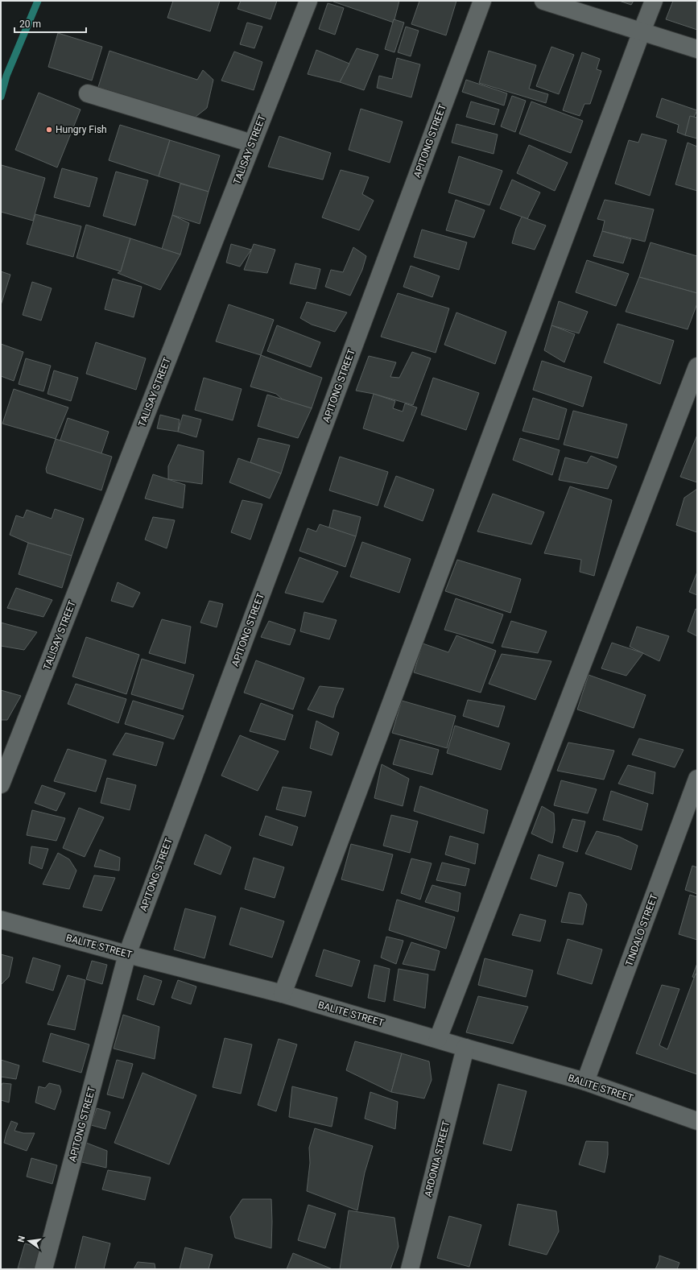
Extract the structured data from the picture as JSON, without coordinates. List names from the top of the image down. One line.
{"streets":{"street":["APITONG STREET","TALISAY STREET","TINDALO STREET","BALITE STREET","ARDONIA STREET"]},"crossings":[["APITONG STREET","BALITE STREET"],["TINDALO STREET","BALITE STREET"],["BALITE STREET","ARDONIA STREET"]],"places":["Hungry Fish"],"scale_bar":"20 m","north":"left"}
